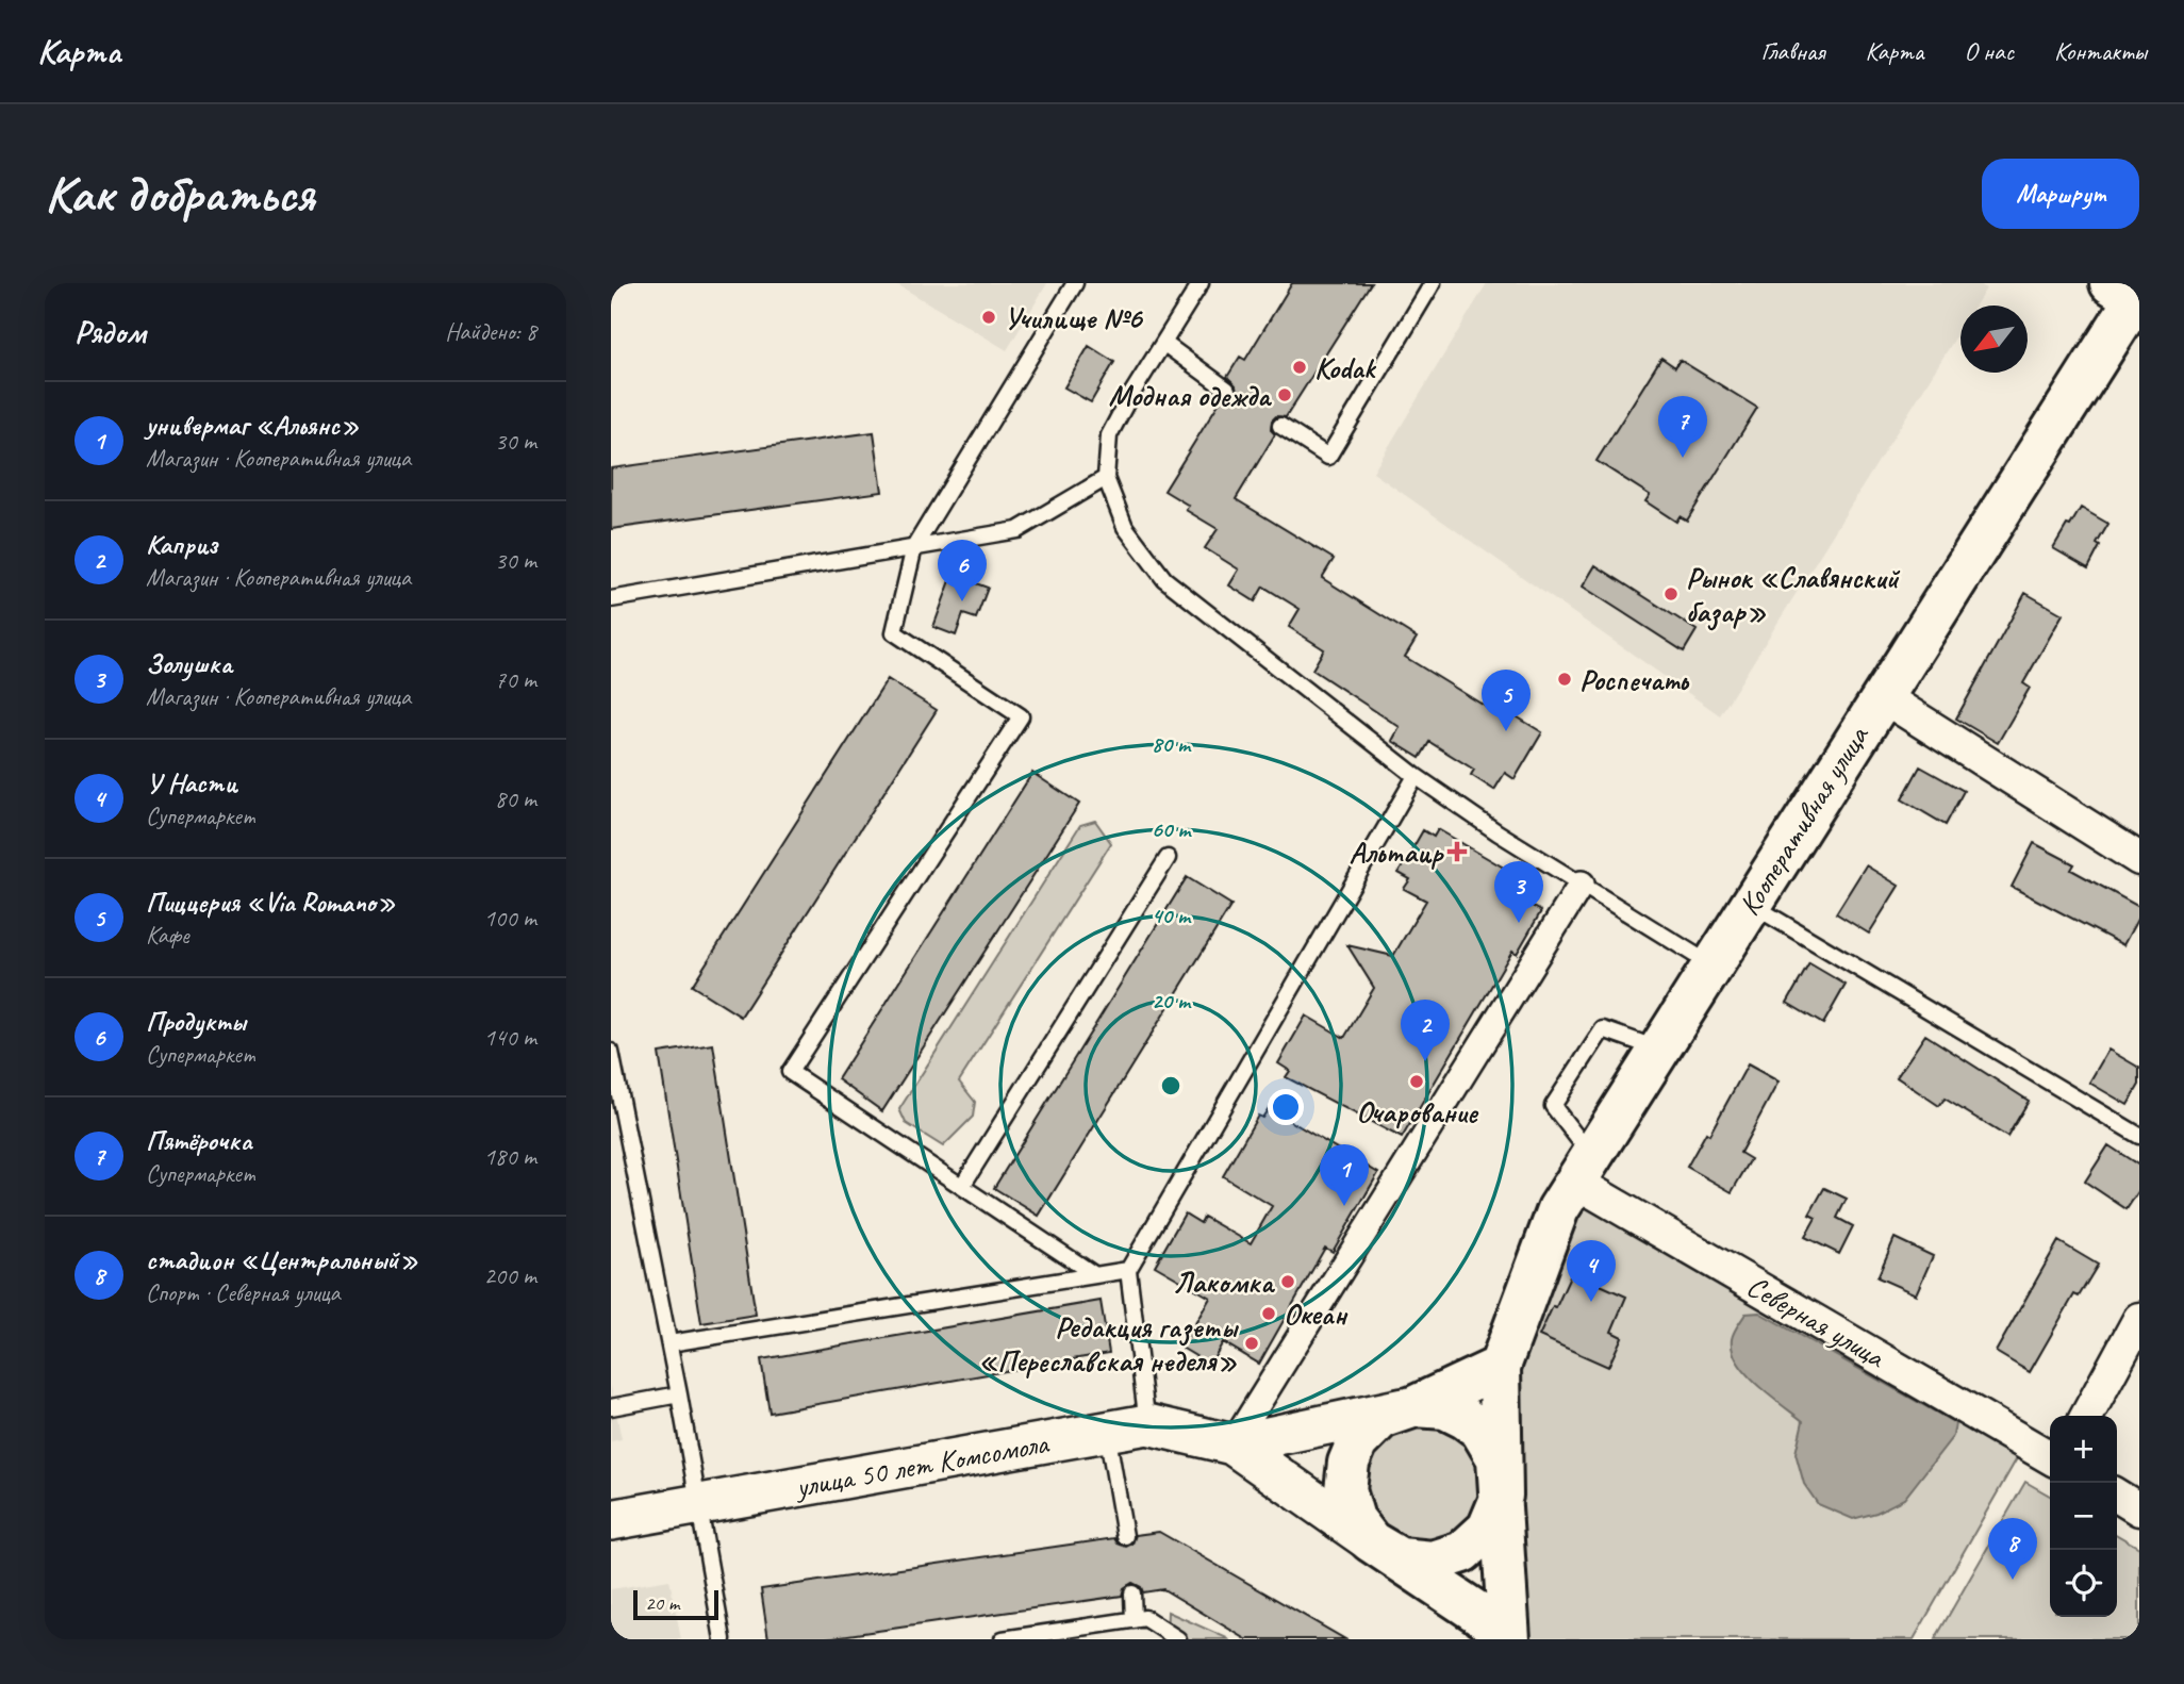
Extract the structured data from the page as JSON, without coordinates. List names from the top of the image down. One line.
{"streets":{"main road":["Кооперативная улица"],"street":["Северная улица","улица 50 лет Комсомола"]},"crossings":[["Кооперативная улица","Северная улица"]],"places":{"other":["Училище №6","Kodak","Модная одежда","Рынок «Славянский базар»","Роспечать","Очарование","Лакомка","Океан","Редакция газеты «Переславская неделя»"],"health":["Альтаир"]},"scale_bar":"20 m","north":"bottom left","page":{"header":"Карта","nav":["Главная","Карта","О нас","Контакты"],"buttons":"Маршрут","title":"Как добраться","heading":["Рядом","Найдено: 8"],"list":[{"mark":"1","name":"универмаг «Альянс»","note":"Магазин · Кооперативная улица","value":"30 m"},{"mark":"2","name":"Каприз","note":"Магазин · Кооперативная улица","value":"30 m"},{"mark":"3","name":"Золушка","note":"Магазин · Кооперативная улица","value":"70 m"},{"mark":"4","name":"У Насти","note":"Супермаркет","value":"80 m"},{"mark":"5","name":"Пиццерия «Via Romano»","note":"Кафе","value":"100 m"},{"mark":"6","name":"Продукты","note":"Супермаркет","value":"140 m"},{"mark":"7","name":"Пятёрочка","note":"Супермаркет","value":"180 m"},{"mark":"8","name":"стадион «Центральный»","note":"Спорт · Северная улица","value":"200 m"}],"pins":["7","6","5","3","2","1","4","8"],"map_buttons":["+","−"],"scale":"20 m"},"rings":["80 m","60 m","40 m","20 m"]}
